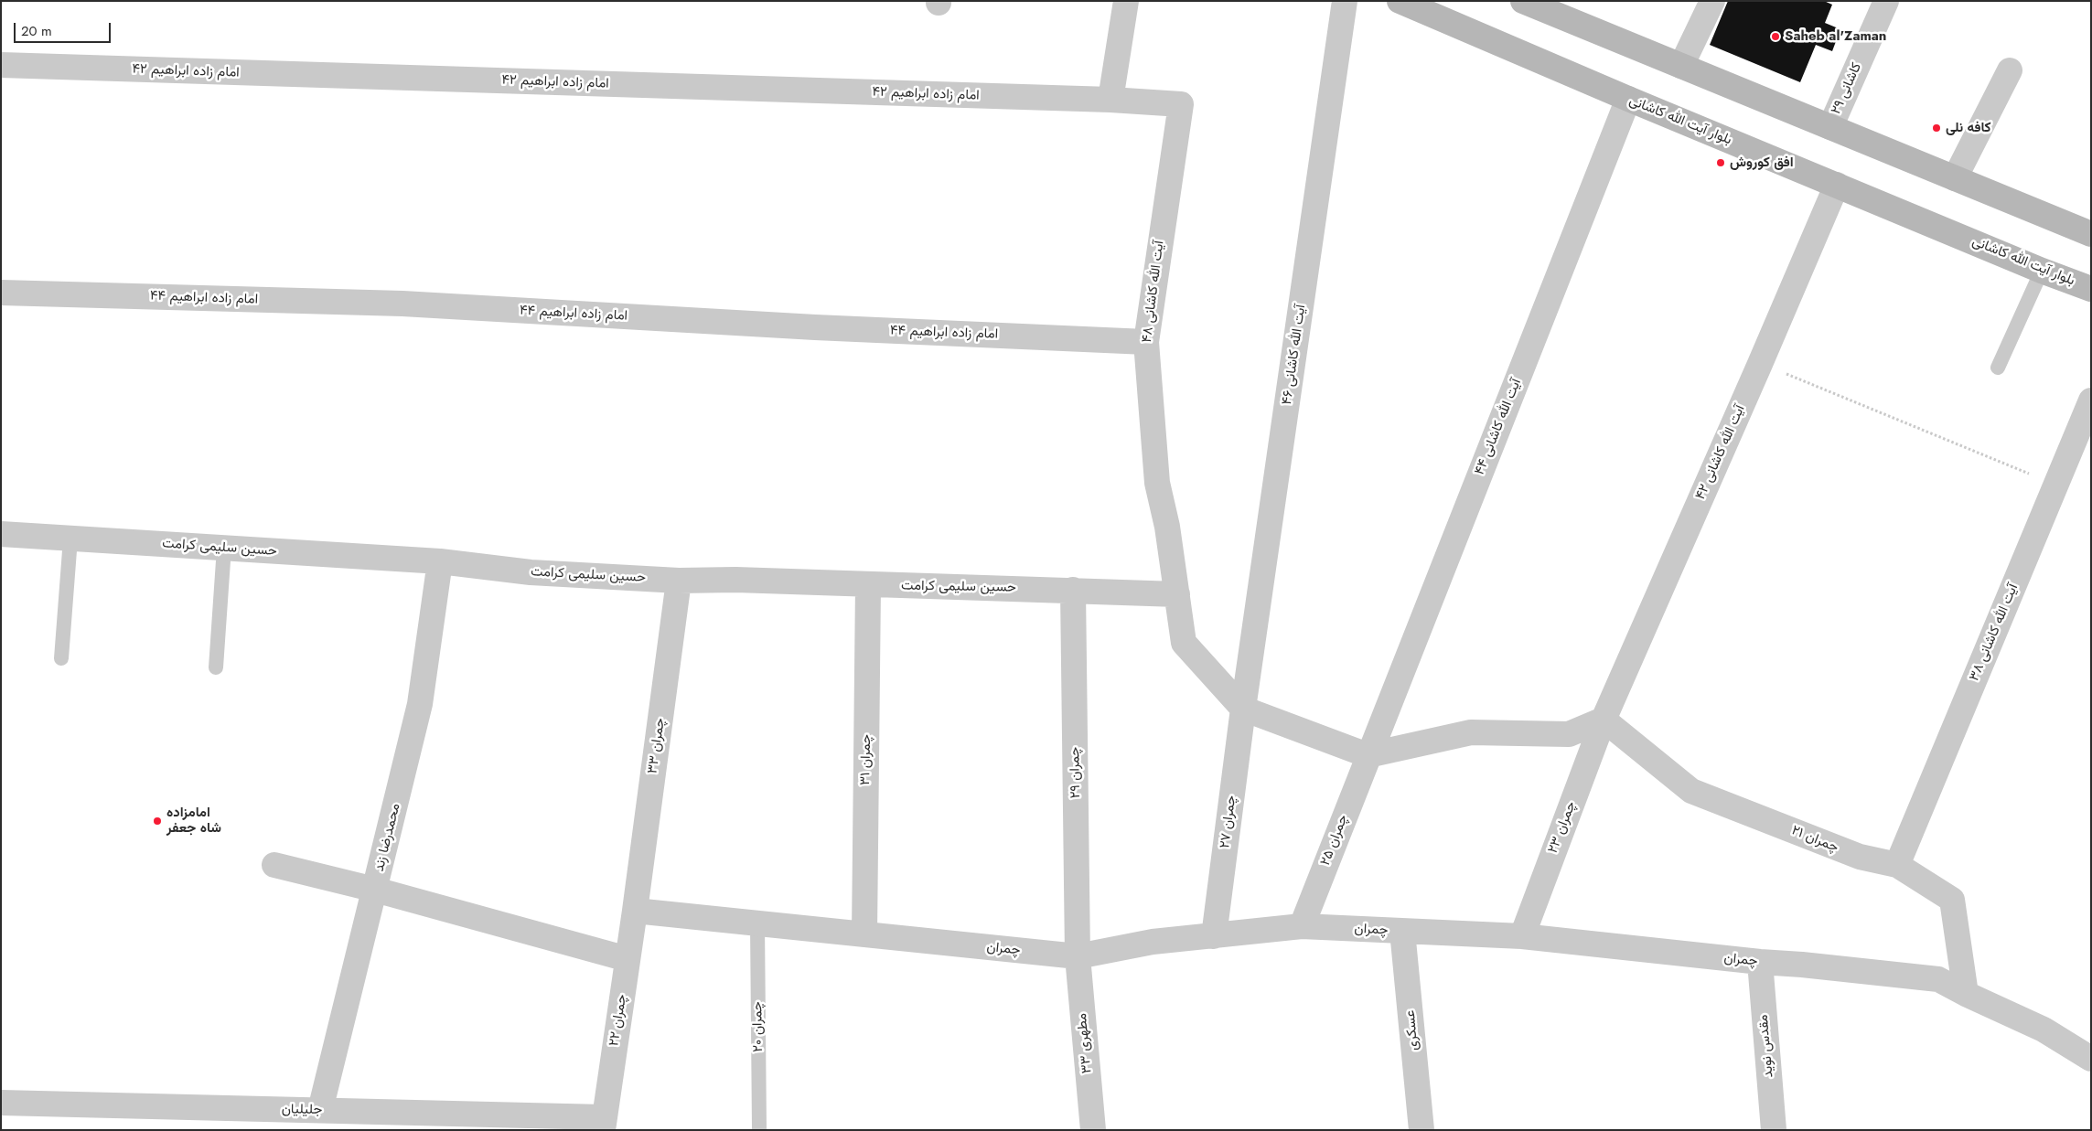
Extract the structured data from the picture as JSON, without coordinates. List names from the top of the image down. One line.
{"streets":{"main road":["بلوار آیت الله کاشانی"],"street":["امام زاده ابراهیم ۴۲","کاشانی ۲۹","آیت الله کاشانی ۴۸","امام زاده ابراهیم ۴۴","آیت الله کاشانی ۴۶","آیت الله کاشانی ۴۴","آیت الله کاشانی ۴۲","حسین سلیمی کرامت","آیت الله کاشانی ۳۸","چمران ۳۳","چمران ۳۱","چمران ۲۹","چمران ۲۷","چمران ۲۳","محمدرضا زند","چمران ۲۱","چمران ۲۵","چمران","چمران ۲۲","عسکری","مطهری ۳۳","مقدس نوید","جلیلیان"],"lane":["چمران ۲۰"]},"crossings":[["امام زاده ابراهیم ۴۲","آیت الله کاشانی ۴۸"],["بلوار آیت الله کاشانی","آیت الله کاشانی ۴۴"],["بلوار آیت الله کاشانی","آیت الله کاشانی ۴۲"],["آیت الله کاشانی ۴۸","امام زاده ابراهیم ۴۴"],["آیت الله کاشانی ۴۸","آیت الله کاشانی ۴۶"],["آیت الله کاشانی ۴۸","حسین سلیمی کرامت"],["آیت الله کاشانی ۴۸","چمران ۲۷"],["آیت الله کاشانی ۴۶","چمران ۲۷"],["آیت الله کاشانی ۴۴","چمران ۲۵"],["آیت الله کاشانی ۴۲","چمران ۲۳"],["آیت الله کاشانی ۴۲","چمران ۲۱"],["حسین سلیمی کرامت","چمران ۳۳"],["حسین سلیمی کرامت","چمران ۳۱"],["حسین سلیمی کرامت","چمران ۲۹"],["حسین سلیمی کرامت","محمدرضا زند"],["آیت الله کاشانی ۳۸","چمران ۲۱"],["چمران ۳۳","چمران"],["چمران ۳۳","چمران ۲۲"],["چمران ۳۱","چمران"],["چمران ۲۹","چمران"],["چمران ۲۹","مطهری ۳۳"],["چمران ۲۷","چمران"],["چمران ۲۳","چمران ۲۱"],["چمران ۲۳","چمران"],["محمدرضا زند","جلیلیان"],["چمران ۲۱","چمران"],["چمران ۲۵","چمران"],["چمران","چمران ۲۲"],["چمران","چمران ۲۰"],["چمران","عسکری"],["چمران","مطهری ۳۳"],["چمران","مقدس نوید"],["چمران ۲۲","جلیلیان"]],"places":["Saheb al'Zaman","کافه نلی","افق کوروش","امامزاده شاه جعفر"],"scale_bar":"20 m"}
